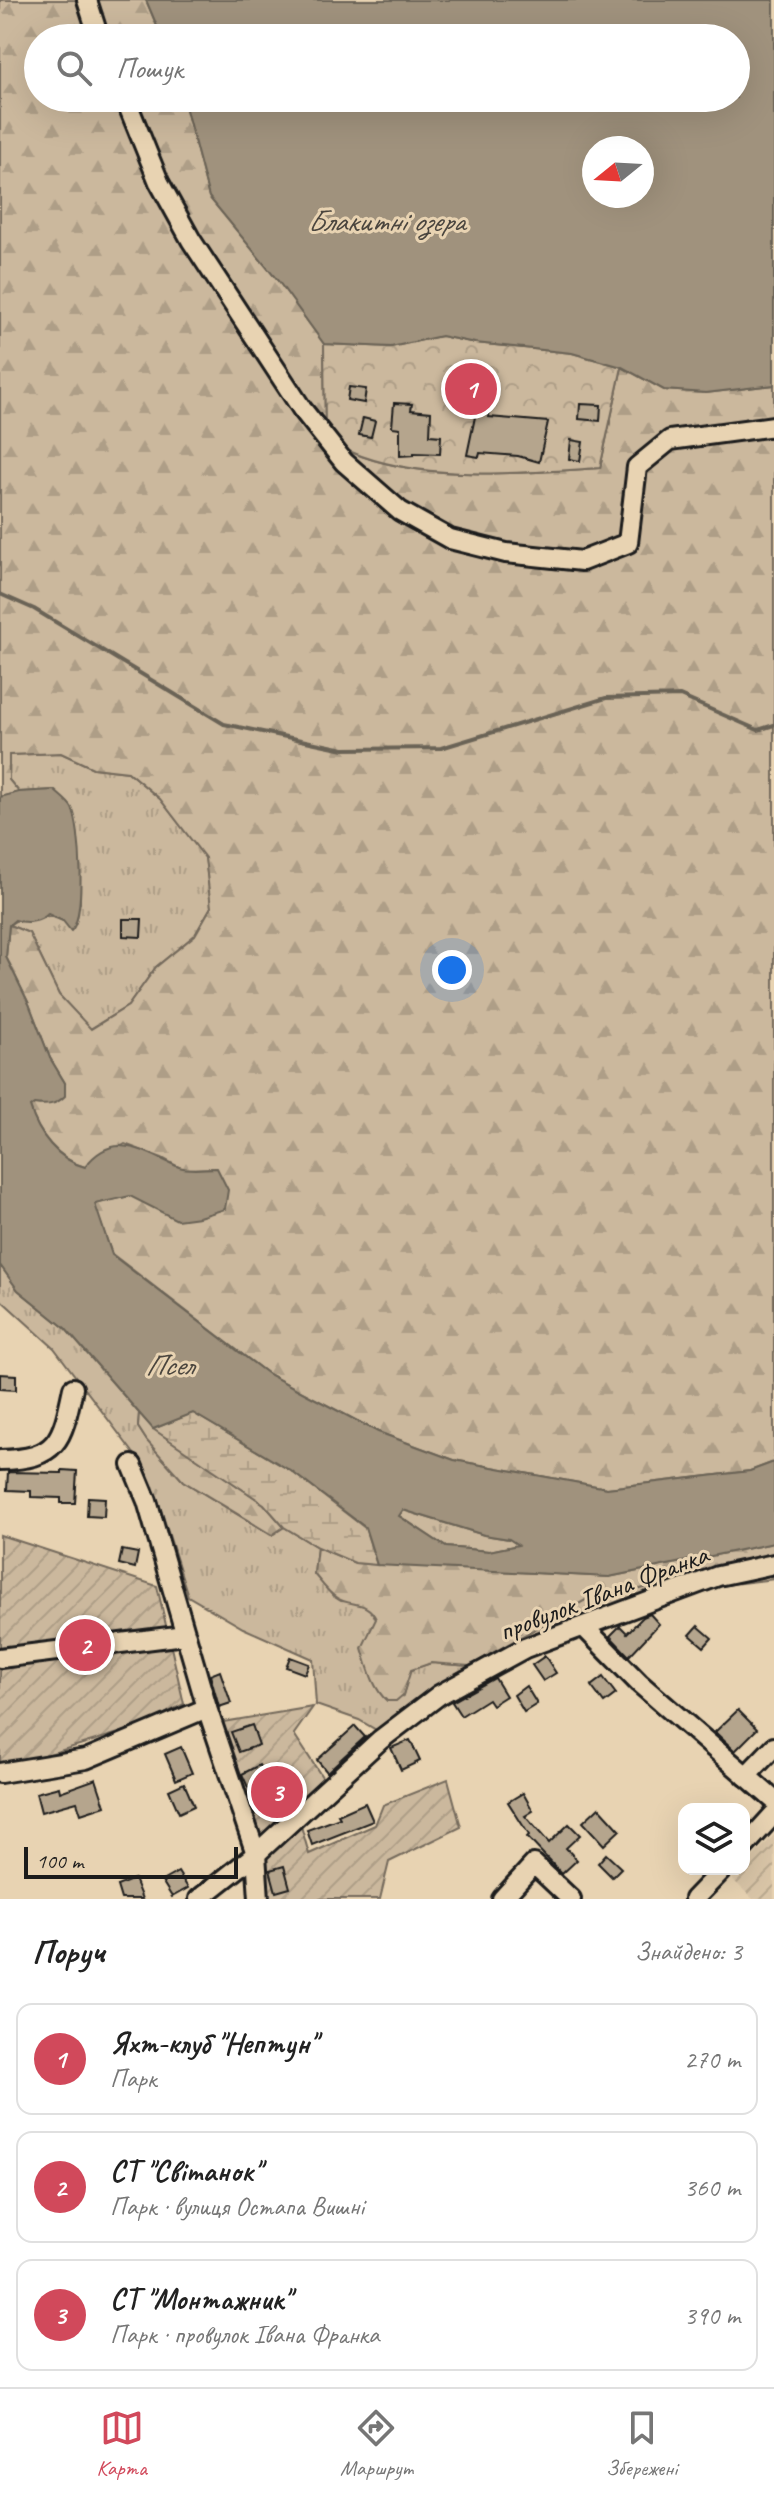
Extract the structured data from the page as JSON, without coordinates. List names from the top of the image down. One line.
{"streets":{"street":["провулок Івана Франка"]},"water":["Блакитні озера","Псел"],"scale_bar":"100 m","north":"left","page":{"search":"Пошук","pins":["1","2","3"],"scale":"100 m","heading":["Поруч","Знайдено: 3"],"list":[{"mark":"1","name":"Яхт-клуб \"Нептун\"","note":"Парк","value":"270 m"},{"mark":"2","name":"СТ \"Світанок\"","note":"Парк · вулиця Остапа Вишні","value":"360 m"},{"mark":"3","name":"СТ \"Монтажник\"","note":"Парк · провулок Івана Франка","value":"390 m"}],"nav":["Карта","Маршрут","Збережені"]}}
